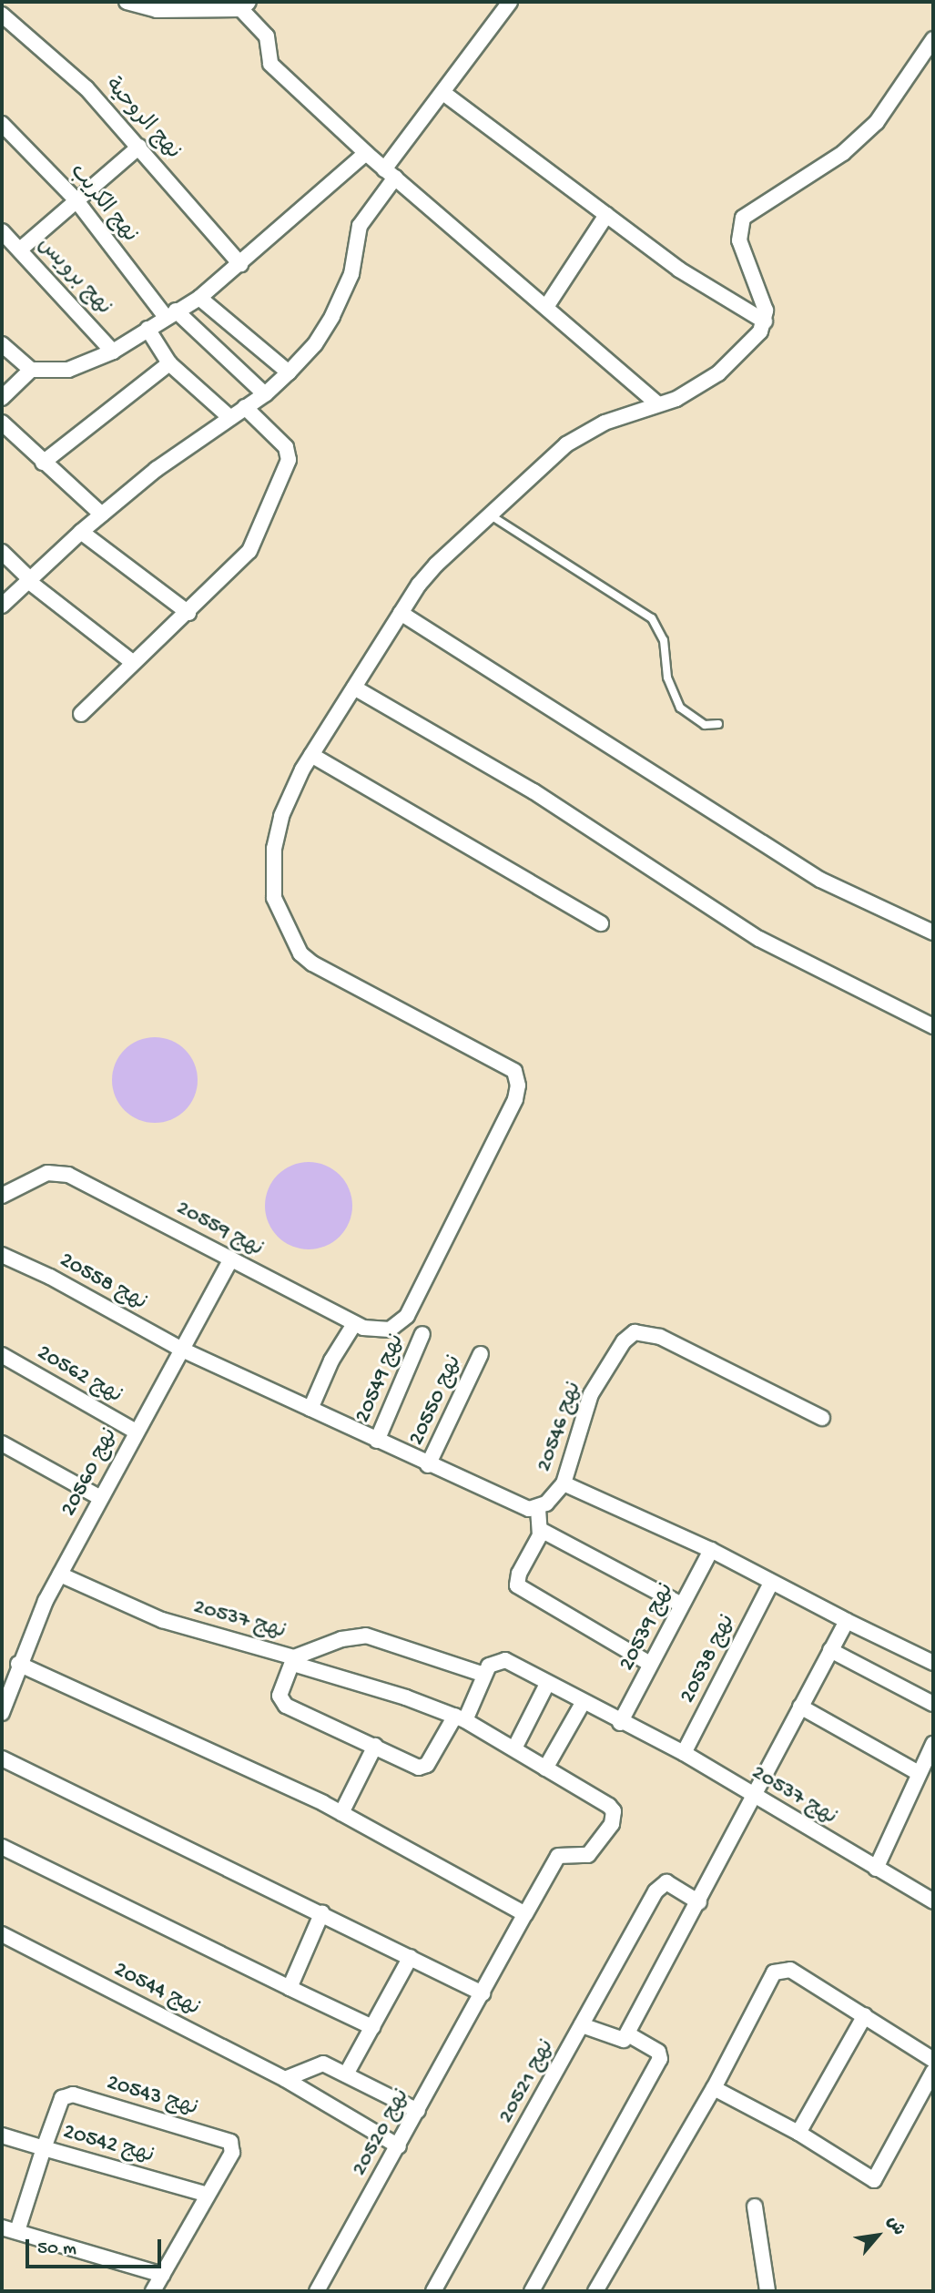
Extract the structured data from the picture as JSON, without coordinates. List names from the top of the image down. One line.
{"streets":{"street":["نهج الروحية","نهج الكريب","نهج برويس","نهج 20559","نهج 20558","نهج 20562","نهج 20549","نهج 20550","نهج 20546","نهج 20560","نهج 20537","نهج 20539","نهج 20538","نهج 20544","نهج 20521","نهج 20543","نهج 20520","نهج 20542"]},"crossings":[["نهج 20559","نهج 20560"],["نهج 20558","نهج 20560"],["نهج 20562","نهج 20560"],["نهج 20560","نهج 20537"],["نهج 20537","نهج 20539"],["نهج 20537","نهج 20538"],["نهج 20544","نهج 20520"],["نهج 20543","نهج 20542"]],"scale_bar":"50 m","north":"top right"}
